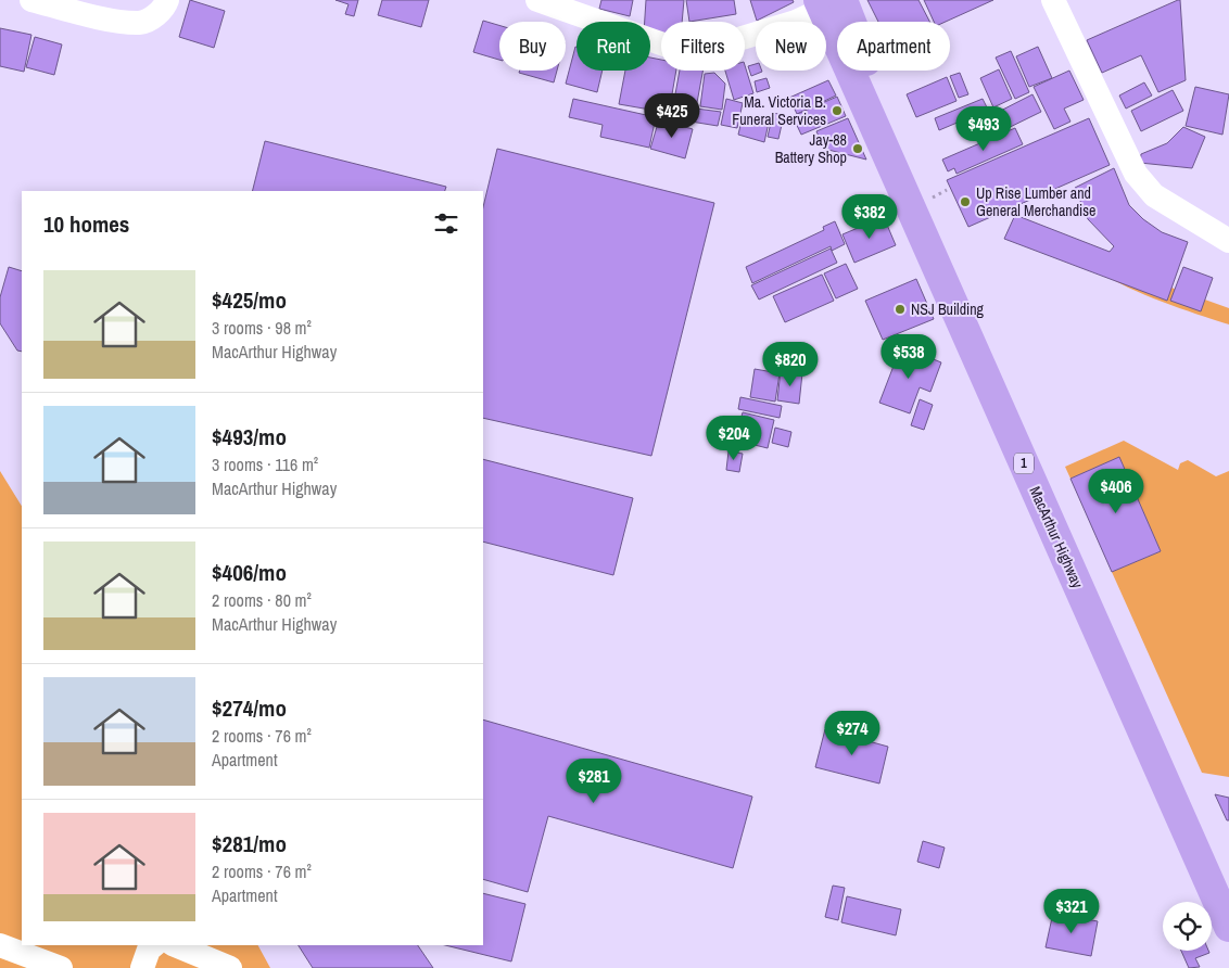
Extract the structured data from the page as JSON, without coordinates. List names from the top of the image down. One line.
{"streets":{"highway":["1","MacArthur Highway"]},"places":["Ma. Victoria B. Funeral Services","Jay-88 Battery Shop","Up Rise Lumber and General Merchandise","NSJ Building"],"page":{"chip":["Buy","Rent","Filters","New","Apartment"],"price":["$425","$493","$382","$538","$820","$204","$406","$274","$281","$321"],"heading":"10 homes","list":[{"name":"$425/mo","note":"3 rooms · 98 m² · MacArthur Highway"},{"name":"$493/mo","note":"3 rooms · 116 m² · MacArthur Highway"},{"name":"$406/mo","note":"2 rooms · 80 m² · MacArthur Highway"},{"name":"$274/mo","note":"2 rooms · 76 m² · Apartment"},{"name":"$281/mo","note":"2 rooms · 76 m² · Apartment"}]}}
